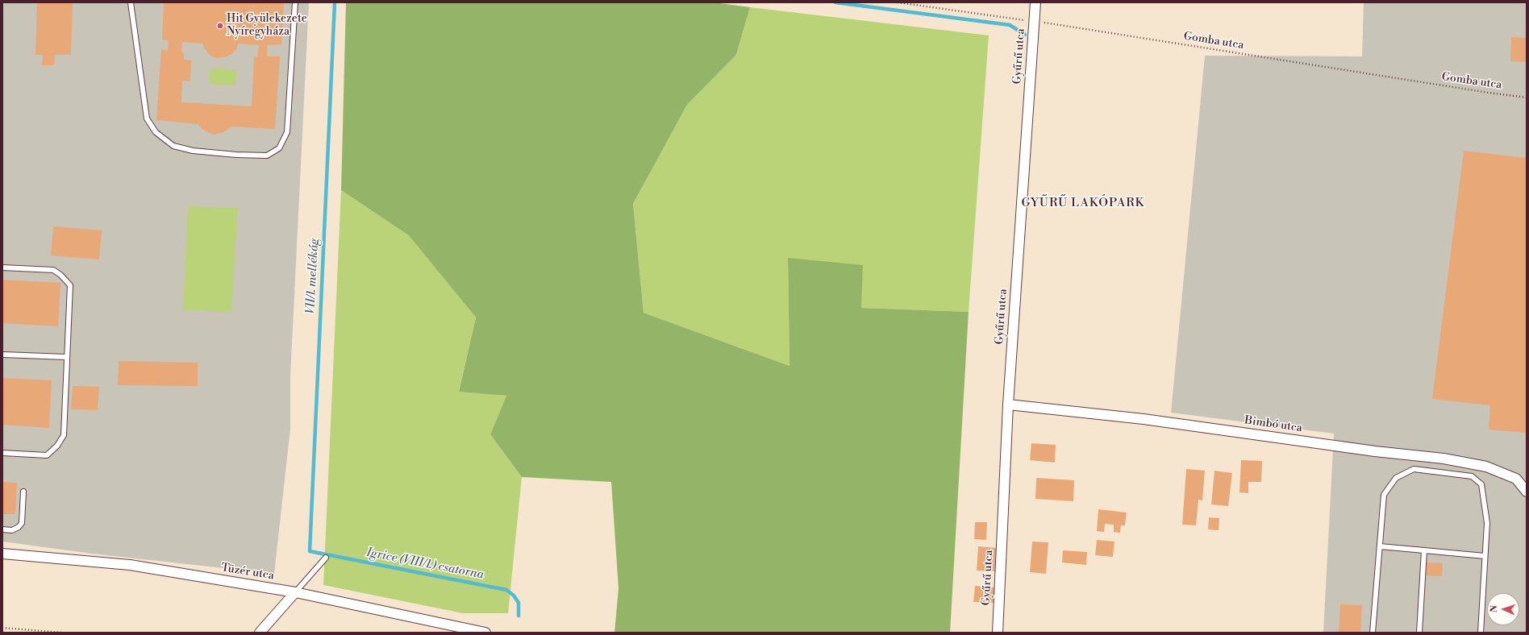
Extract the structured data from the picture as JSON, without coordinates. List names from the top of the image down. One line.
{"streets":{"street":["Gyűrű utca","Bimbó utca","Tüzér utca"],"path":["Gomba utca"]},"crossings":[["Gomba utca","Gyűrű utca"],["Gyűrű utca","Bimbó utca"]],"districts":["GYŰRŰ LAKÓPARK"],"water":["VII/1. mellékág","Igrice (VIII/1.) csatorna"],"places":["Hit Gyülekezete Nyíregyháza"],"north":"left"}
